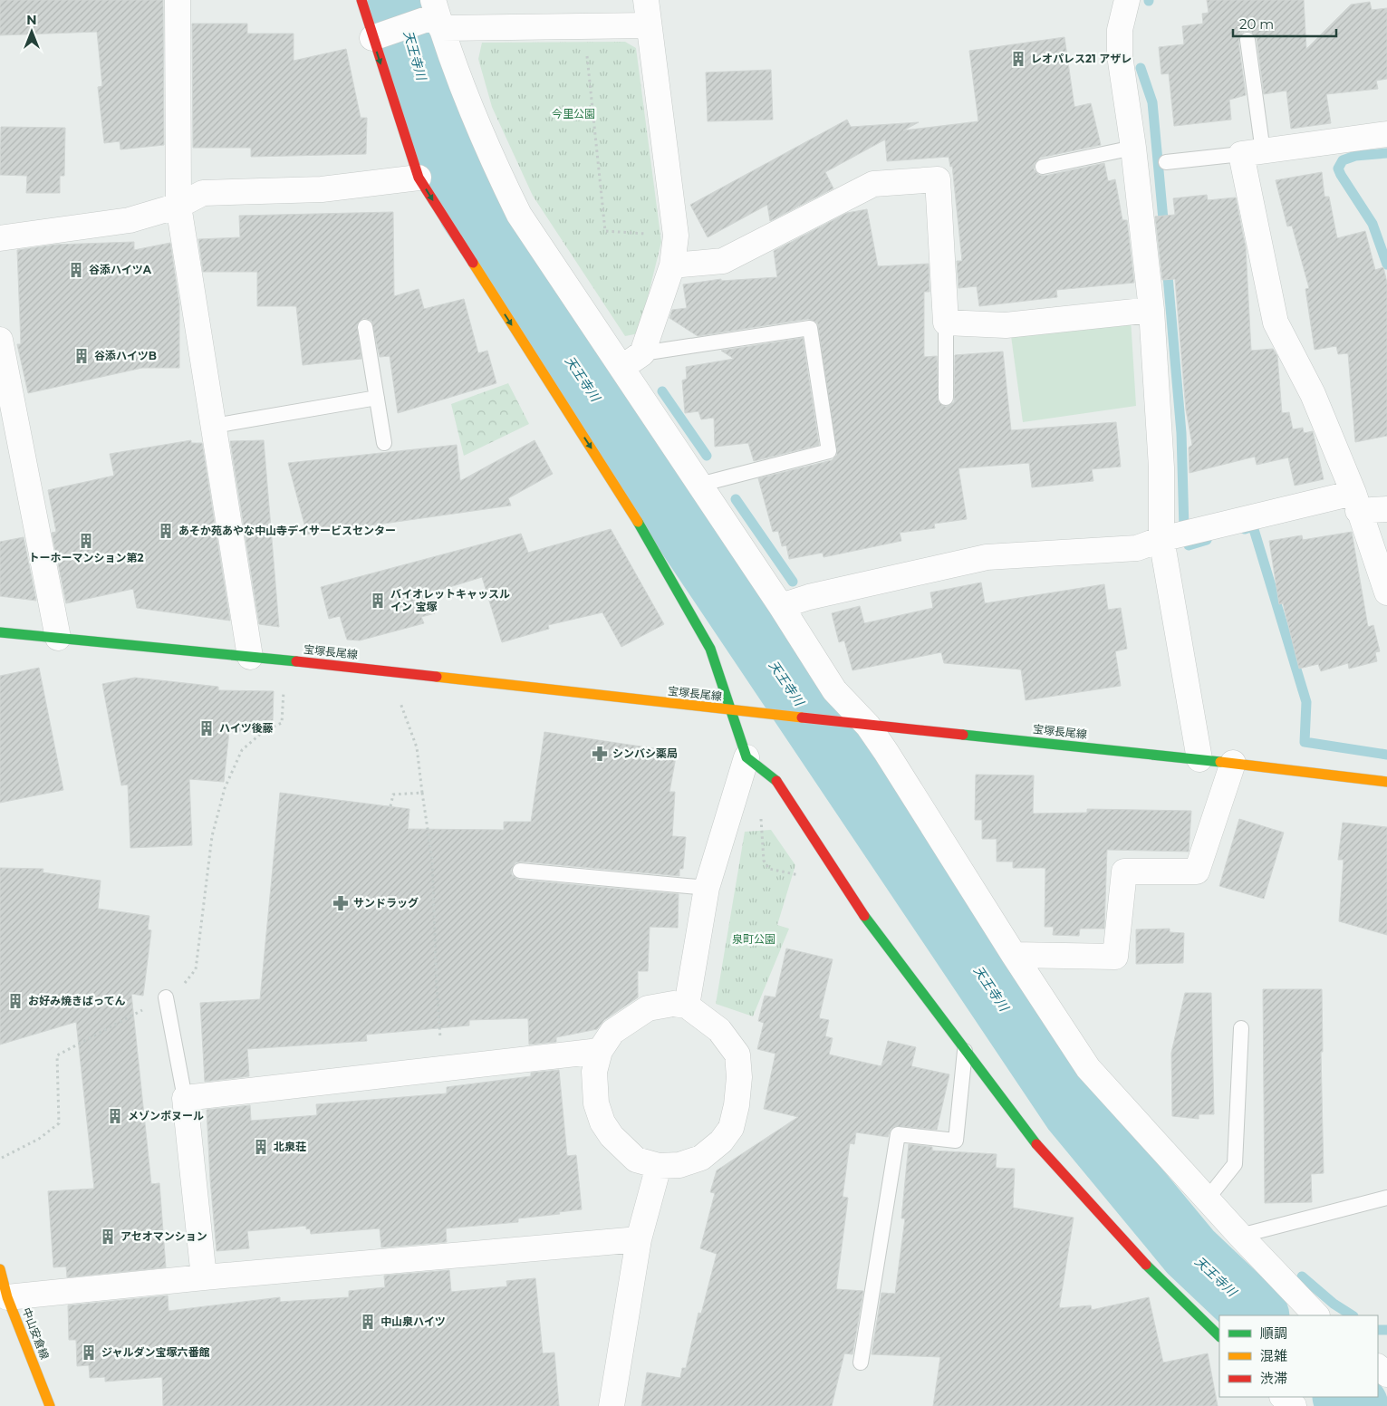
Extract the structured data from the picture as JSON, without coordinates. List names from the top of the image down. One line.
{"streets":{"street":["宝塚長尾線","中山安倉線"]},"water":["天王寺川"],"parks":["今里公園","泉町公園"],"places":{"building":["レオパレス21 アザレ","谷添ハイツA","谷添ハイツB","あそか苑あやな中山寺デイサービスセンター","トーホーマンション第2","バイオレットキャッスル イン 宝塚","ハイツ後藤","お好み焼きばってん","メゾンボヌール","北泉荘","アセオマンション","中山泉ハイツ","ジャルダン宝塚六番館"],"pharmacy":["シンバシ薬局","サンドラッグ"]},"legend":["順調","混雑","渋滞"],"scale_bar":"20 m","north":"top"}
